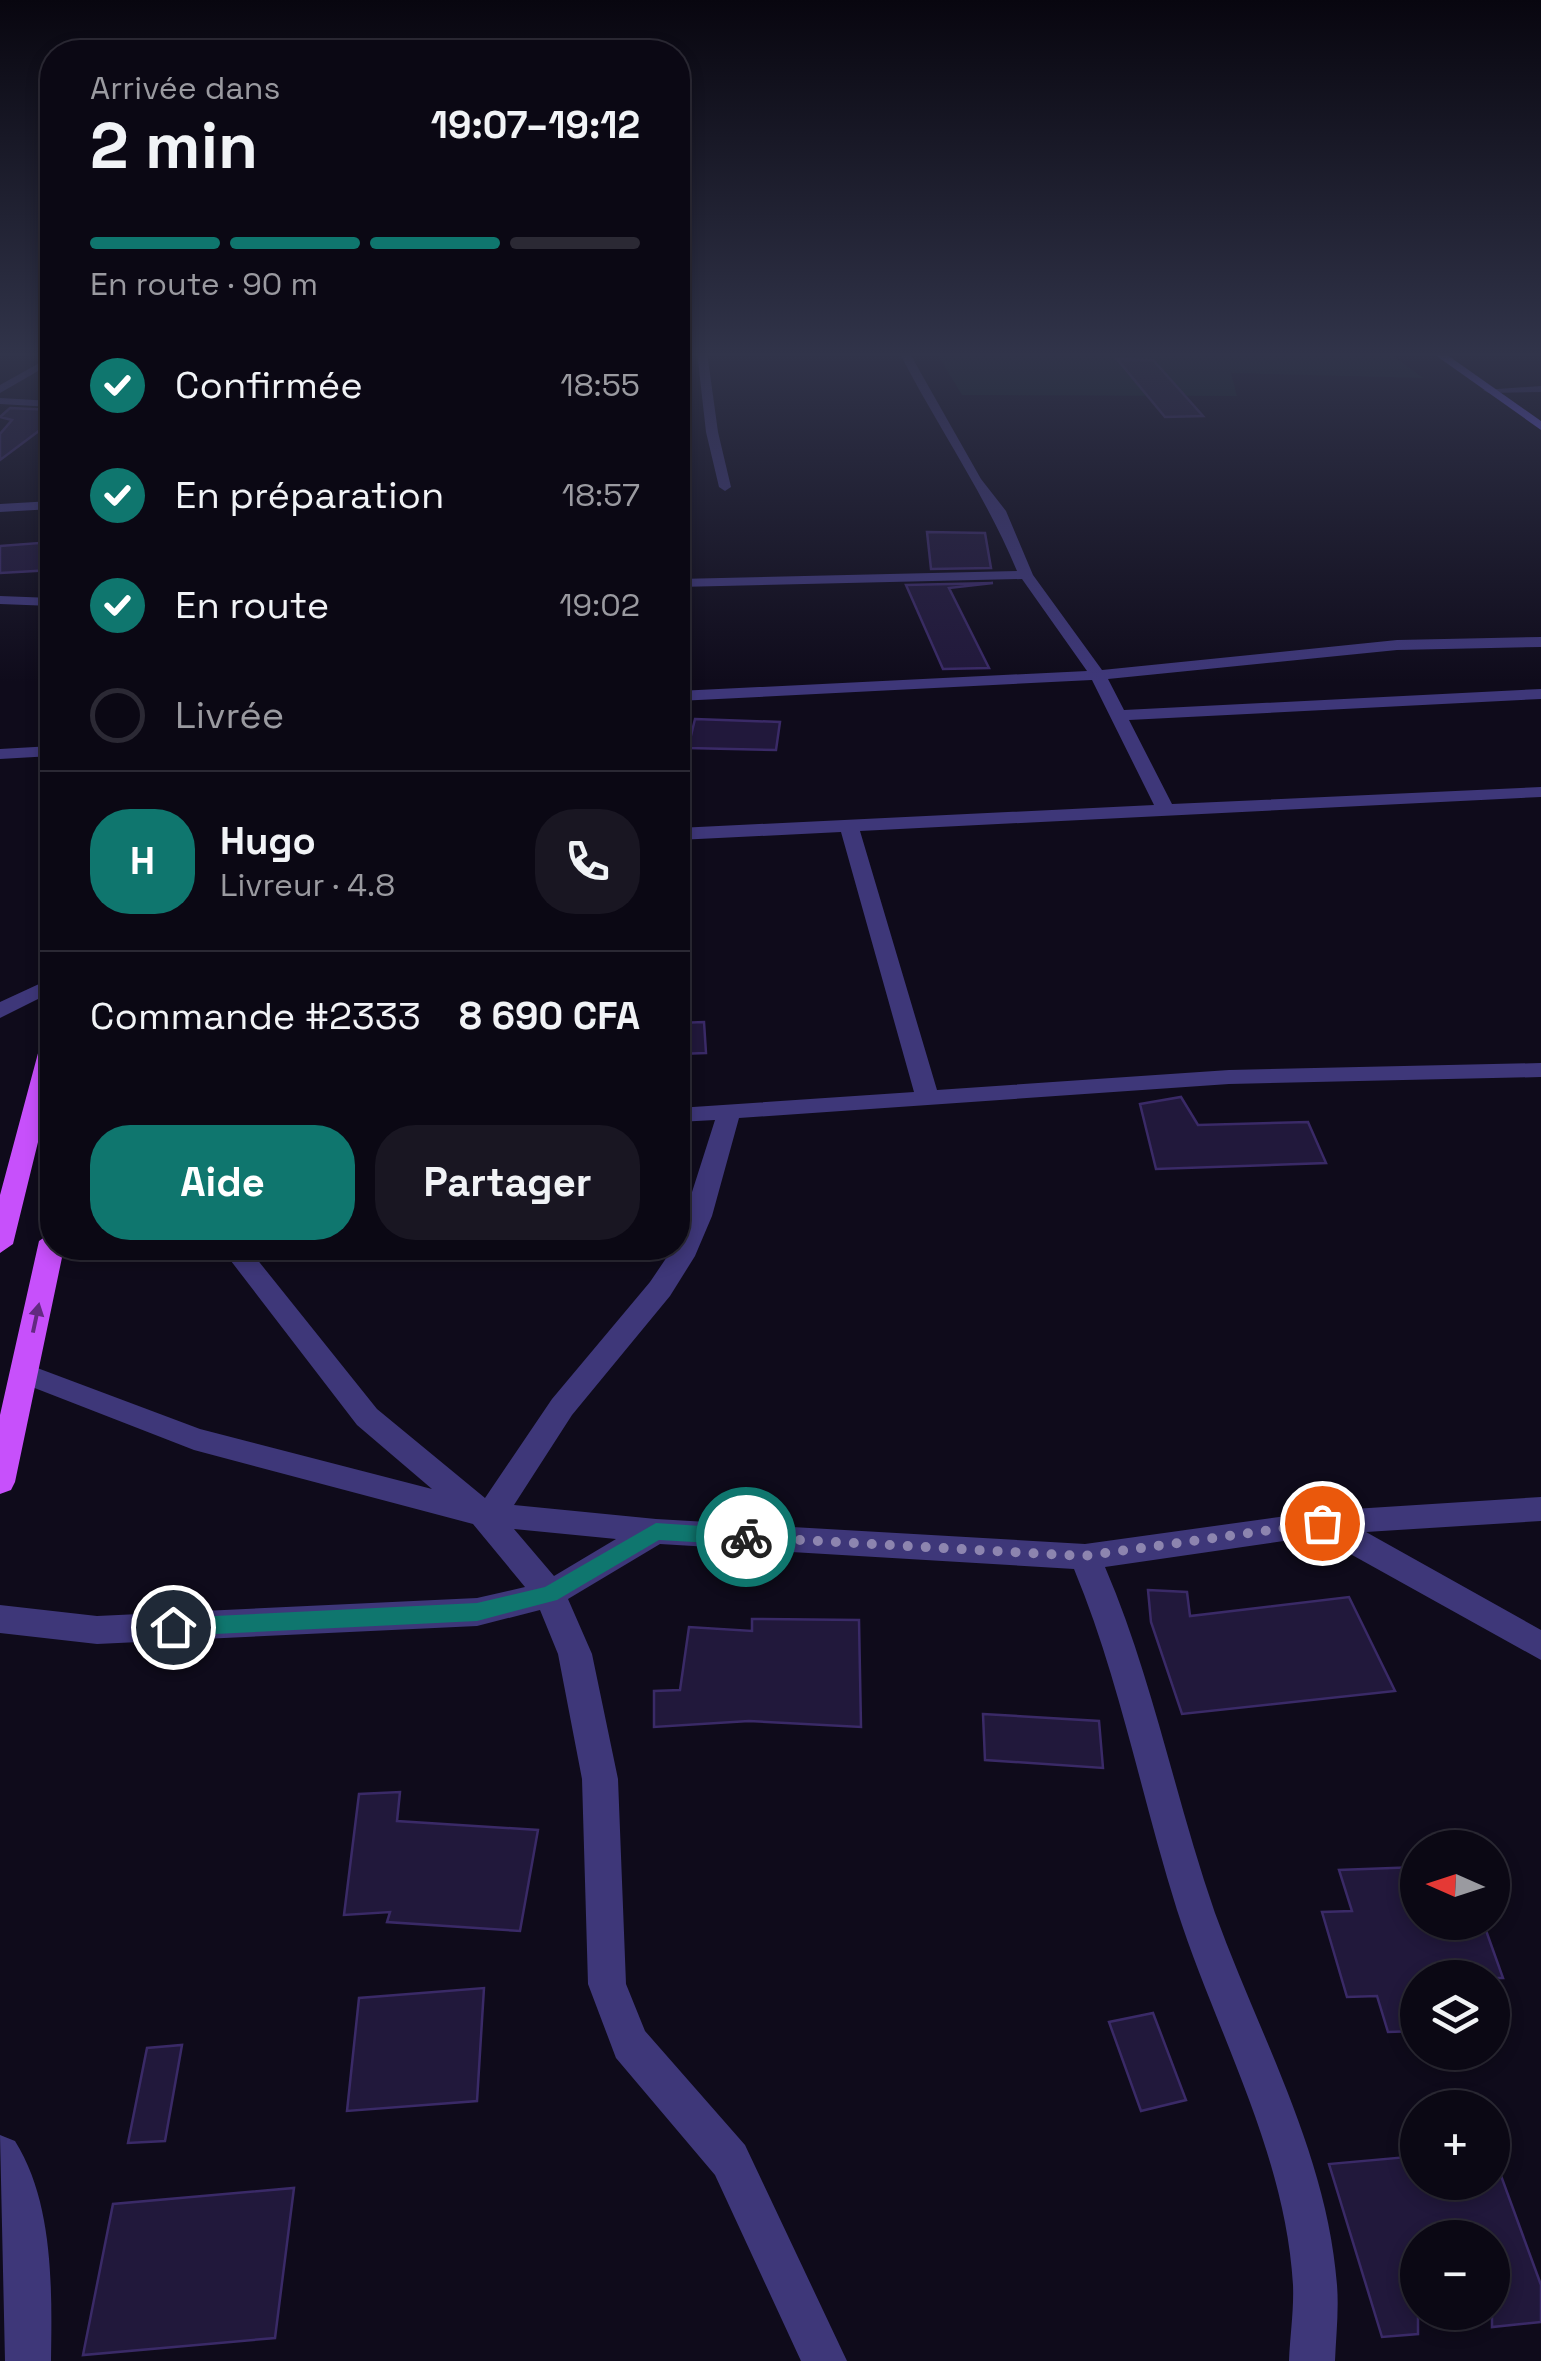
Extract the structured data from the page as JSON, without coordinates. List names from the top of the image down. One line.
{"north":"left","page":{"heading":["2 min","Arrivée dans","19:07–19:12"],"panel":["Hugo","Livreur · 4.8","Commande #2333","8 690 CFA"],"bar":"En route · 90 m","list":[["Confirmée","18:55"],["En préparation","18:57"],["En route","19:02"],"Livrée"],"round":"H","buttons":["Aide","Partager"],"map_buttons":["+","−"]}}
